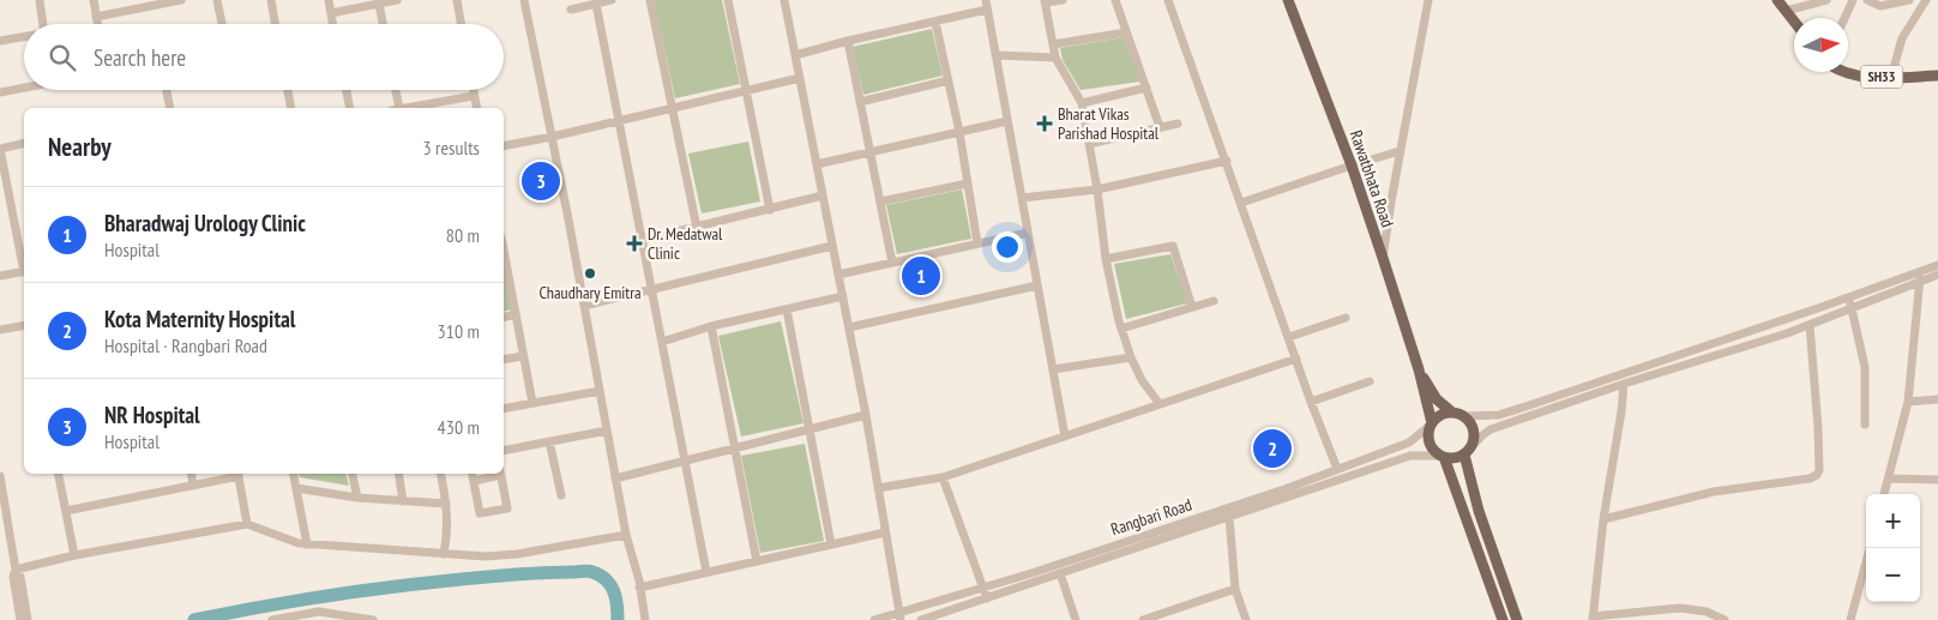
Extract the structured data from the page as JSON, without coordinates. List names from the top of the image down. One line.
{"streets":{"main road":["SH33","Rawatbhata Road"],"street":["Rangbari Road"]},"crossings":[["Rawatbhata Road","Rangbari Road"]],"places":{"health":["Bharat Vikas Parishad Hospital","Dr. Medatwal Clinic"],"other":["Chaudhary Emitra"]},"north":"right","page":{"search":"Search here","heading":["Nearby","3 results"],"pins":["3","1","2"],"list":[{"mark":"1","name":"Bharadwaj Urology Clinic","note":"Hospital","value":"80 m"},{"mark":"2","name":"Kota Maternity Hospital","note":"Hospital · Rangbari Road","value":"310 m"},{"mark":"3","name":"NR Hospital","note":"Hospital","value":"430 m"}],"map_buttons":["+","−"]}}
